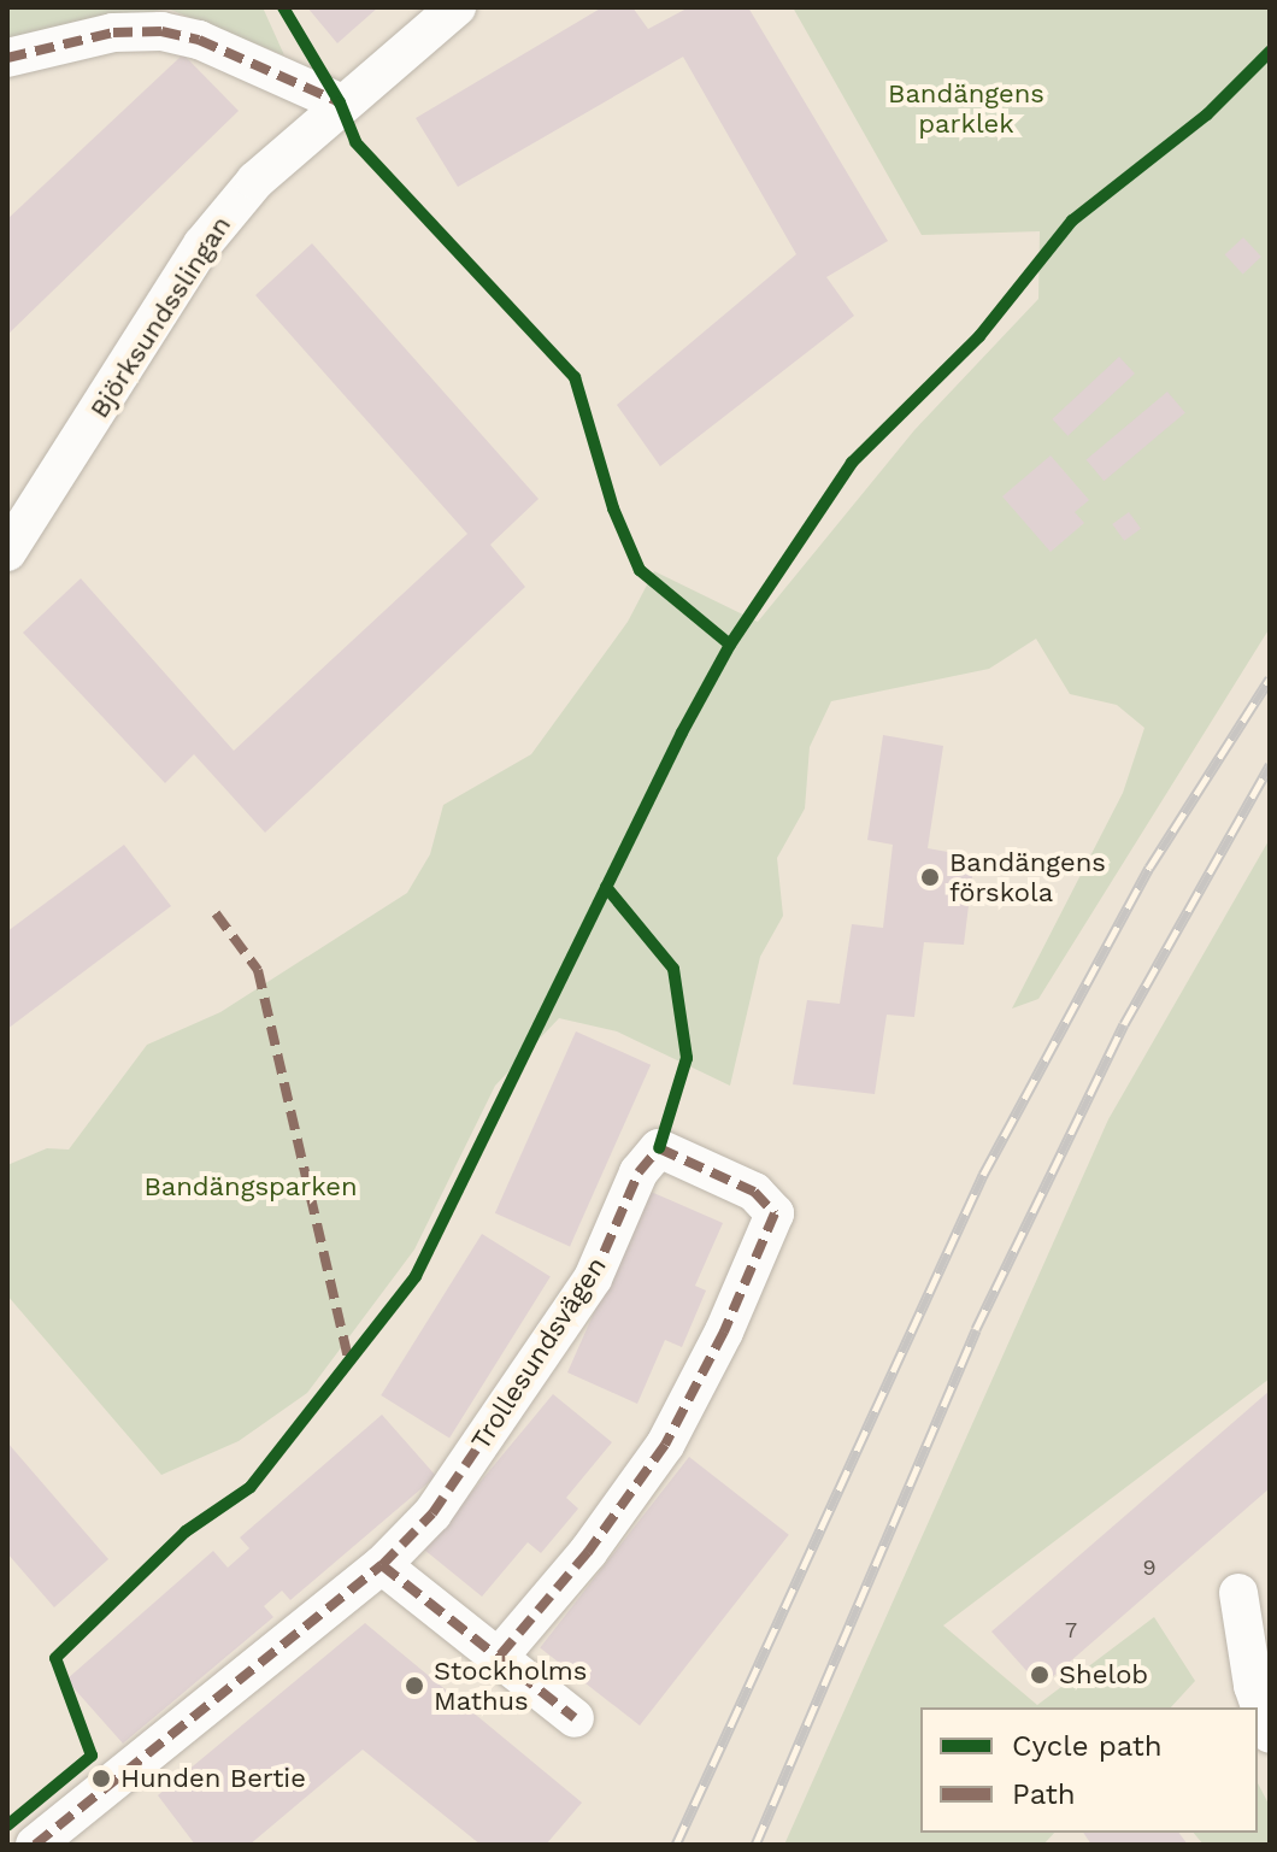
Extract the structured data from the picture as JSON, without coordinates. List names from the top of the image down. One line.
{"streets":{"street":["Björksundsslingan","Trollesundsvägen"]},"parks":["Bandängens parklek","Bandängsparken"],"places":["Bandängens förskola","Shelob","Stockholms Mathus","Hunden Bertie"],"house_numbers":["9","7"],"legend":["Cycle path","Path"]}
